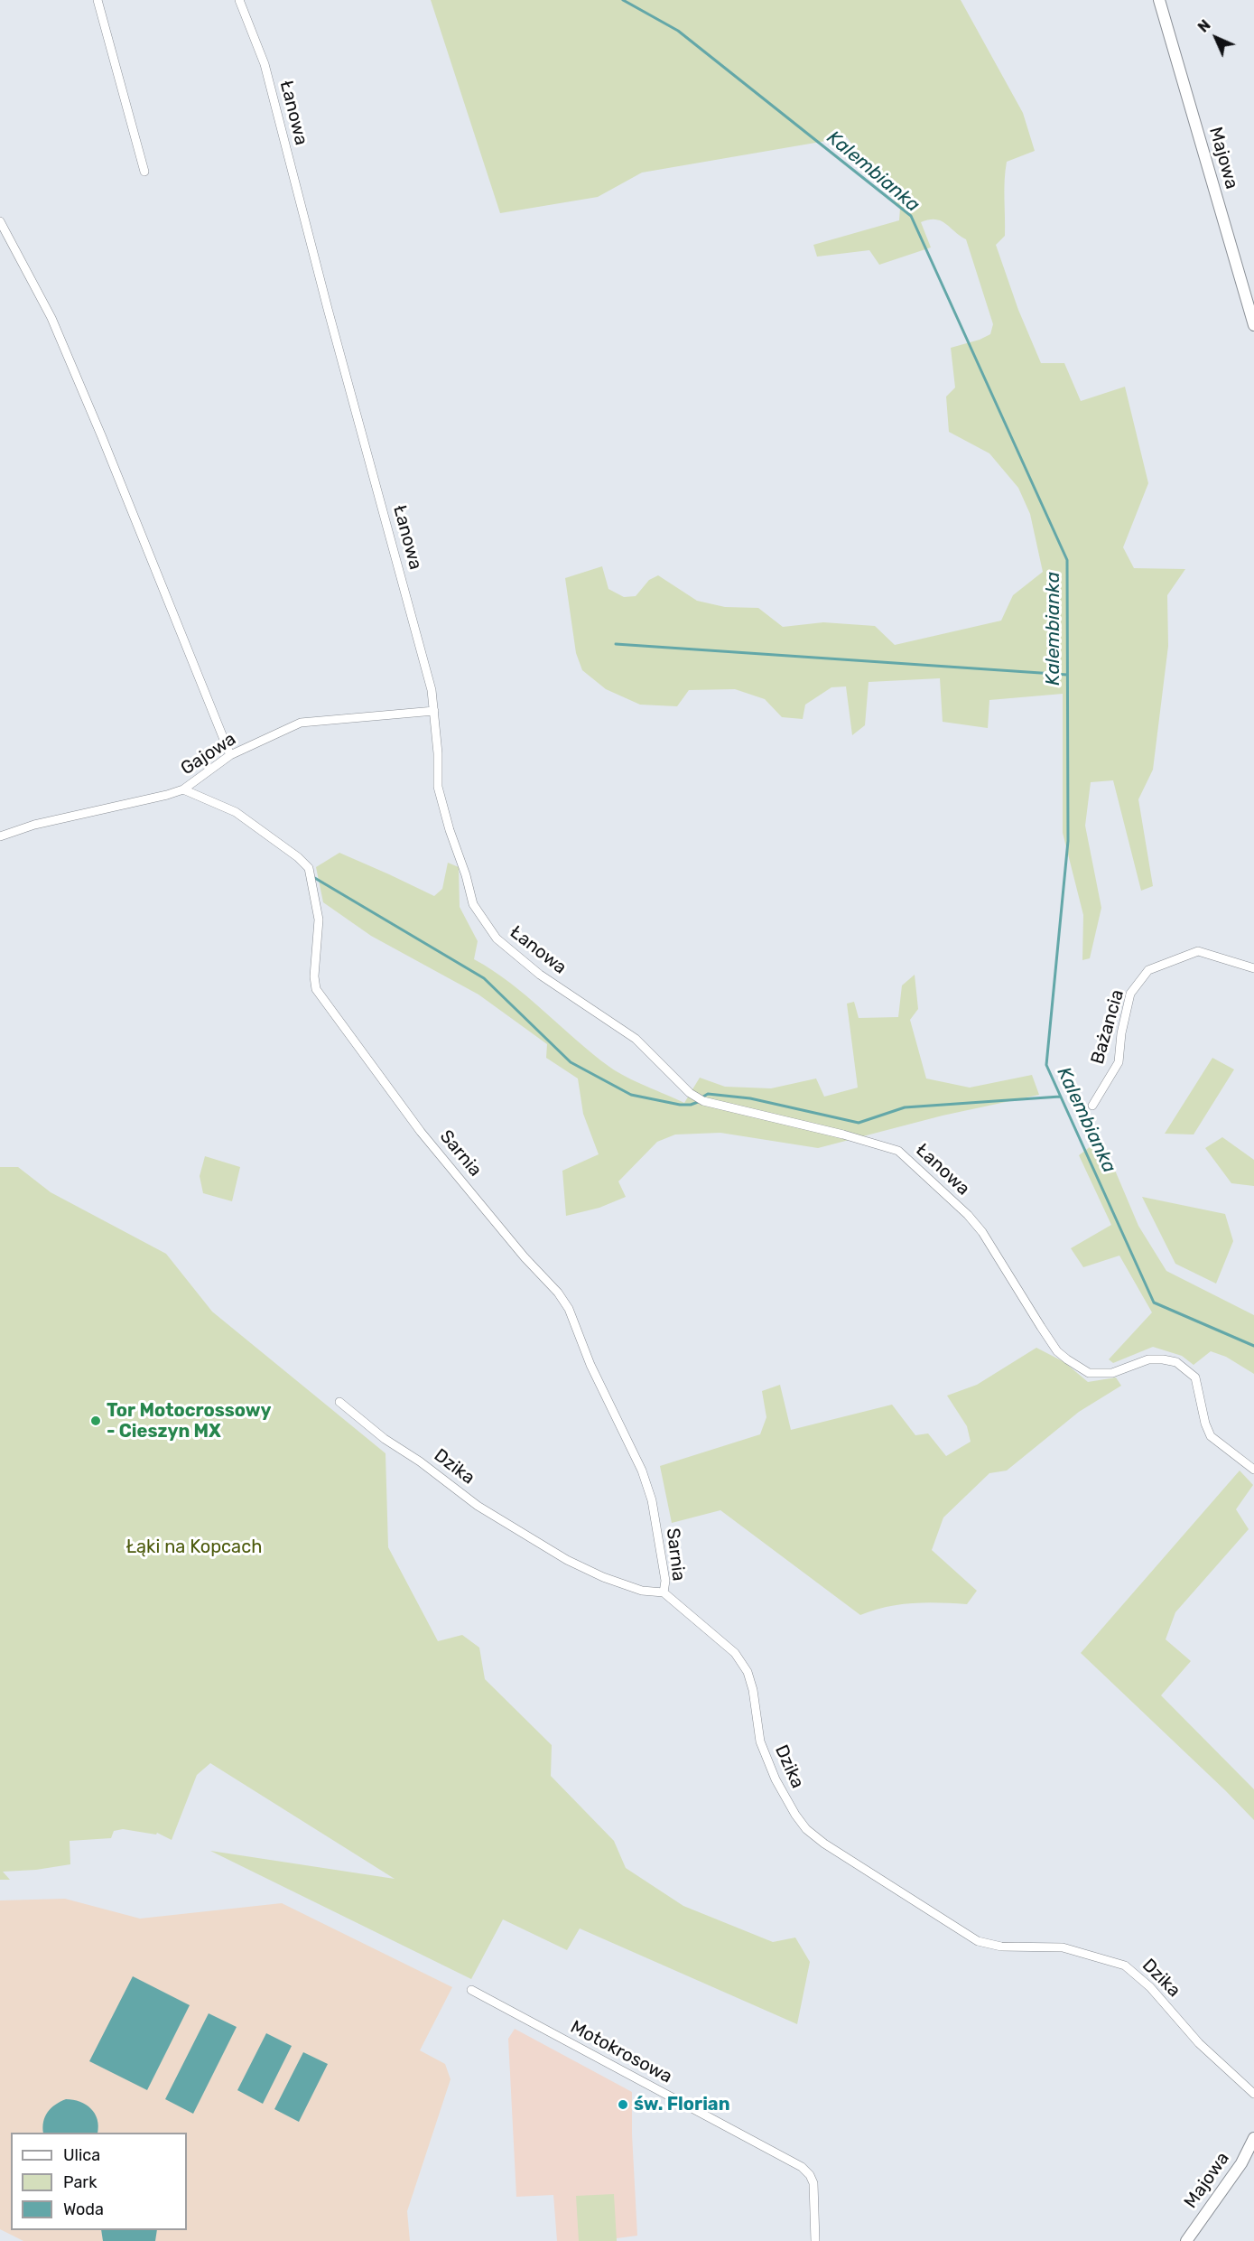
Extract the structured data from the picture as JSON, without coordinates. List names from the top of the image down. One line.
{"streets":{"street":["Łanowa","Majowa","Gajowa","Bażancia","Sarnia","Dzika","Motokrosowa"]},"crossings":[["Łanowa","Gajowa"],["Gajowa","Sarnia"],["Sarnia","Dzika"]],"water":["Kalembianka"],"parks":["Łąki na Kopcach"],"places":["Tor Motocrossowy - Cieszyn MX","św. Florian"],"legend":["Ulica","Park","Woda"],"north":"top left"}
